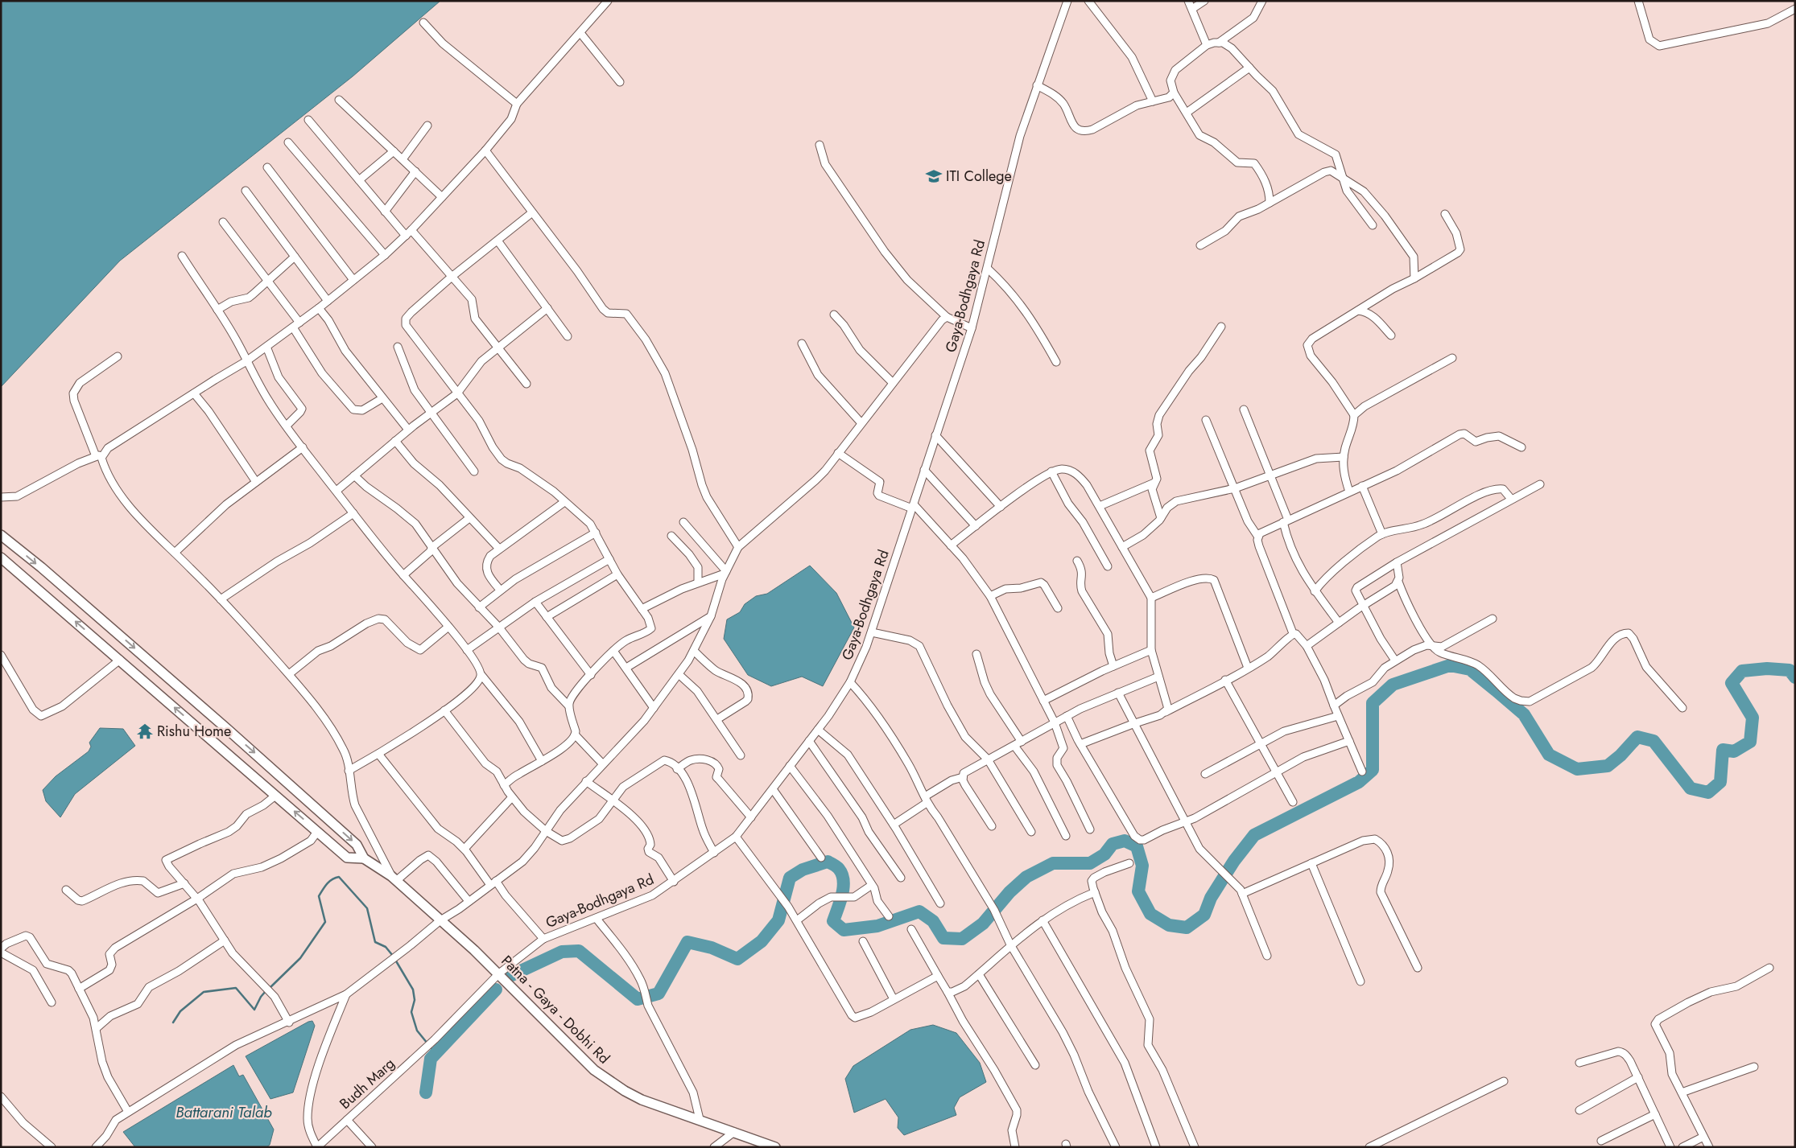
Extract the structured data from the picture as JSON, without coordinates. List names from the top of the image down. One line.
{"streets":{"main road":["Patna - Gaya - Dobhi Rd"],"street":["Gaya-Bodhgaya Rd","Budh Marg"]},"crossings":[["Gaya-Bodhgaya Rd","Patna - Gaya - Dobhi Rd"],["Gaya-Bodhgaya Rd","Budh Marg"]],"water":["Battarani Talab"],"places":{"school or university":["ITI College"],"temple":["Rishu Home"]}}
